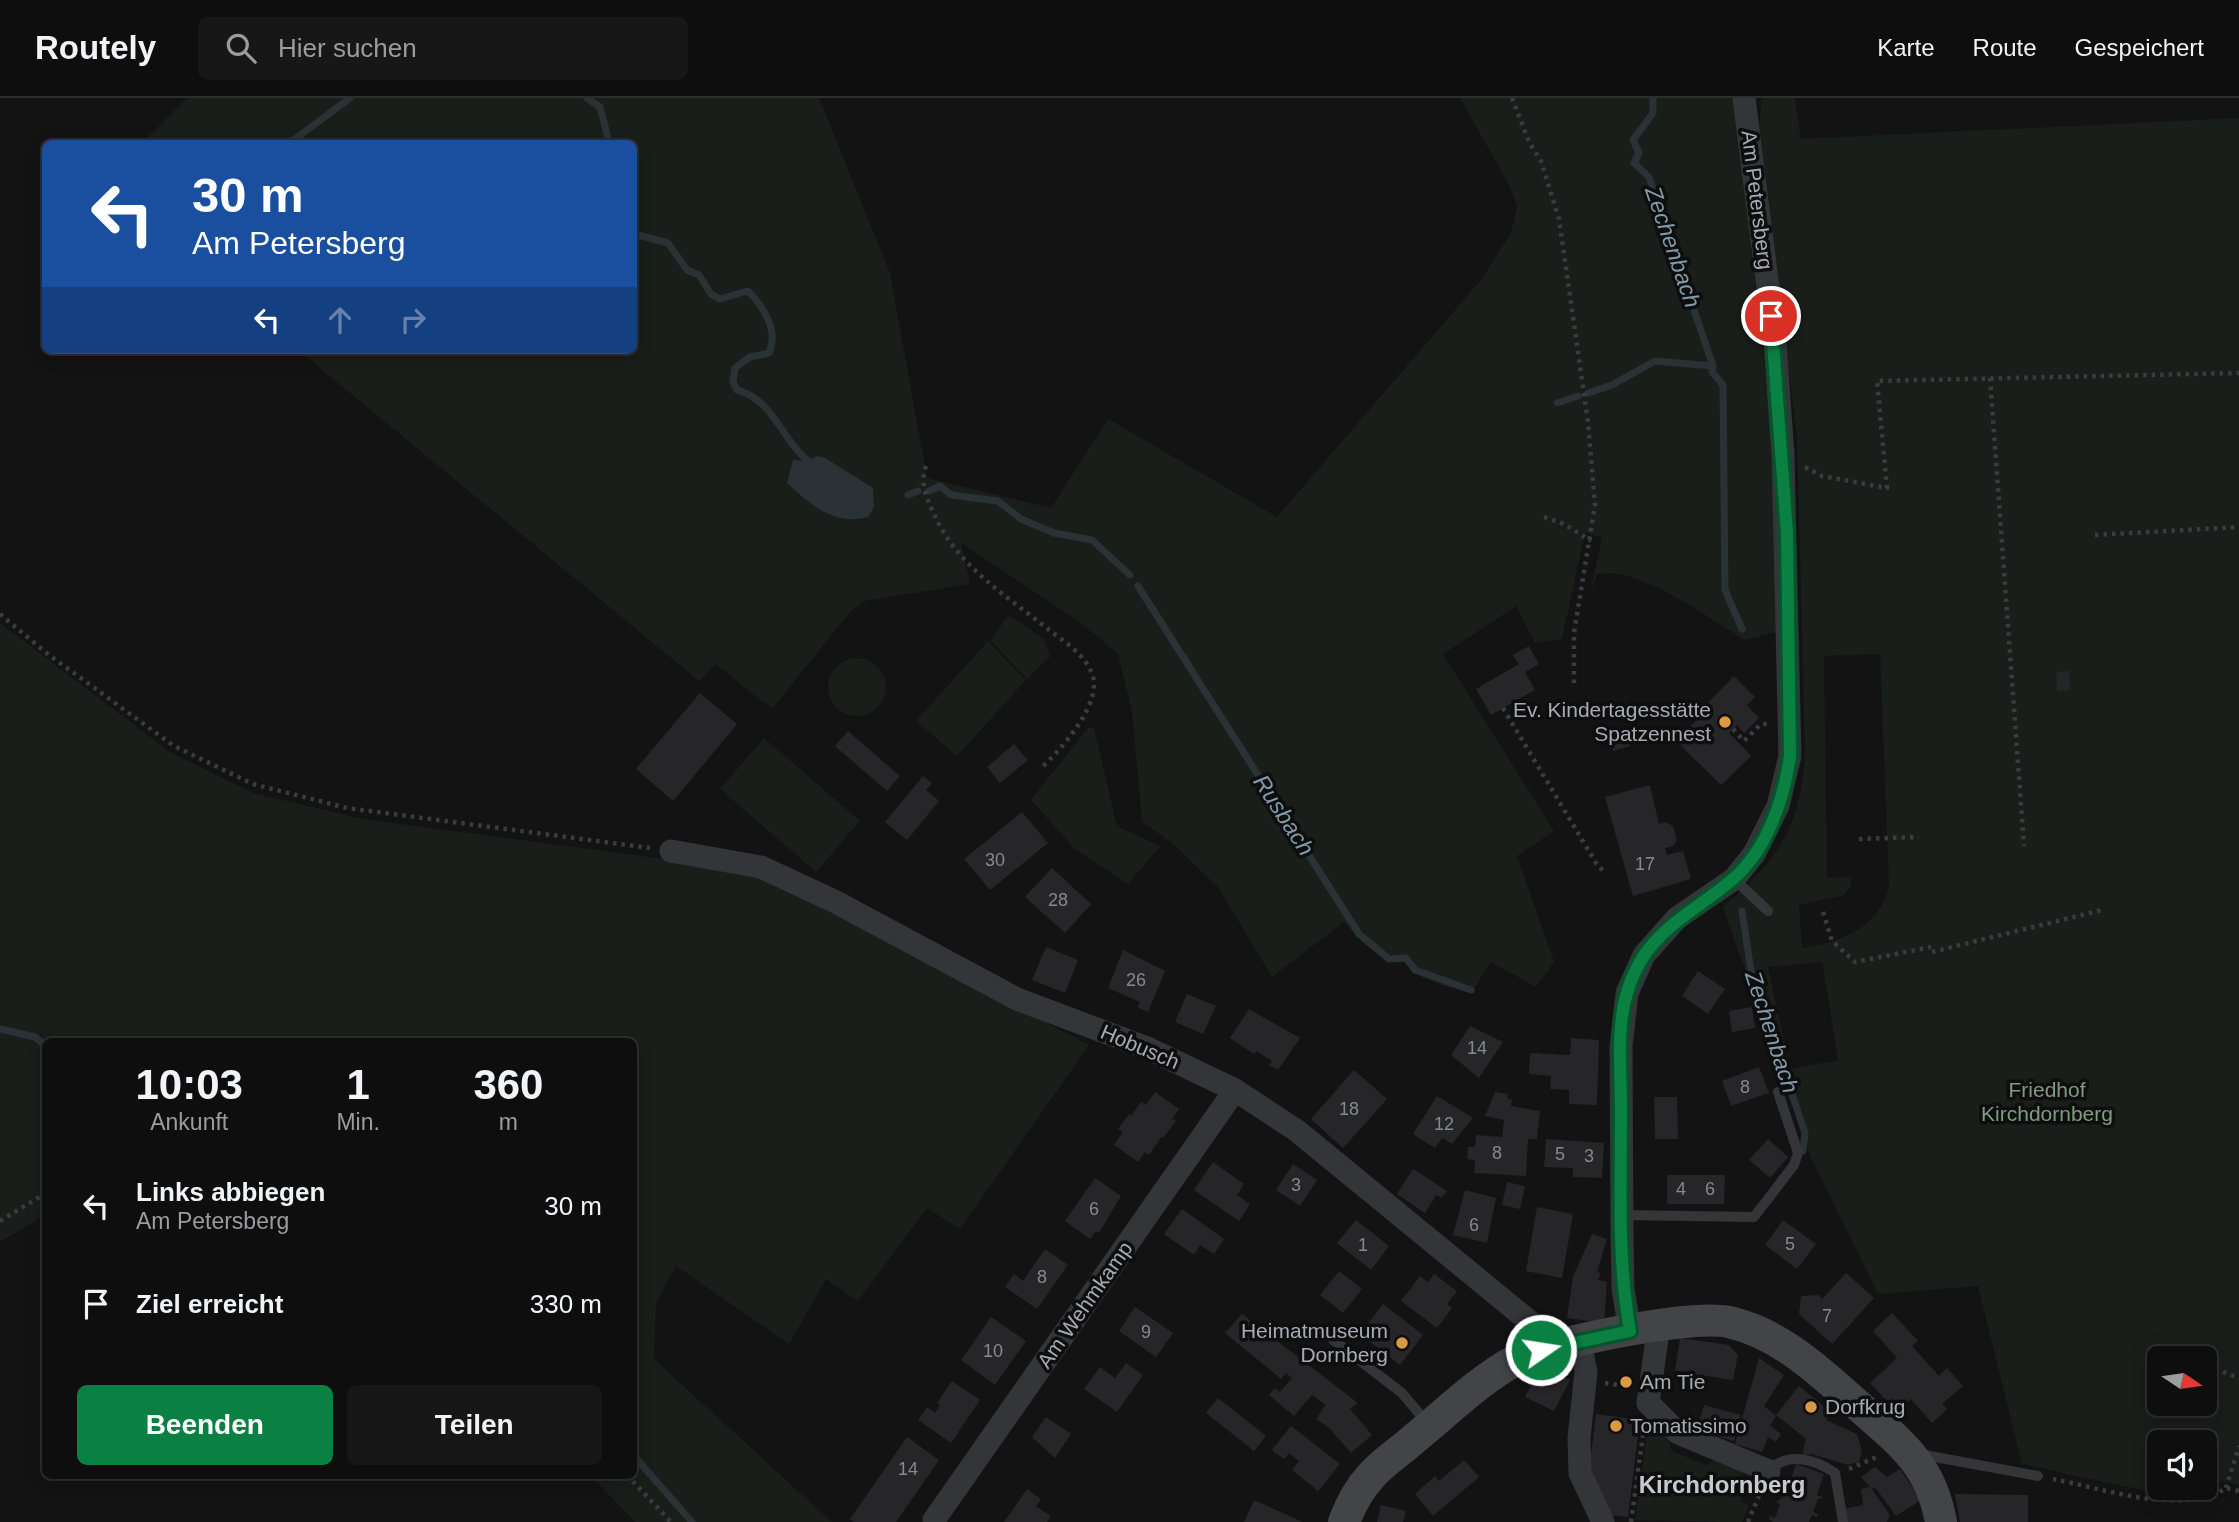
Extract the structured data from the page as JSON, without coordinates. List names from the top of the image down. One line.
{"streets":{"street":["Am Petersberg","Hobusch","Am Wehmkamp"]},"crossings":[["Hobusch","Am Wehmkamp"]],"districts":["Kirchdornberg"],"water":["Zechenbach","Rusbach"],"parks":["Friedhof Kirchdornberg"],"places":["Ev. Kindertagesstätte Spatzennest","Heimatmuseum Dornberg","Am Tie","Dorfkrug","Tomatissimo"],"house_numbers":["30","17","28","26","14","8","18","12","8","5","3","3","4","6","6","6","5","1","8","7","9","10","14"],"north":"right","page":{"header":"Routely","search":"Hier suchen","nav":["Karte","Route","Gespeichert"],"turn":["30 m","Am Petersberg"],"eta":["10:03","Ankunft","1","Min.","360","m"],"list":[{"name":"Links abbiegen","note":"Am Petersberg","value":"30 m"},{"name":"Ziel erreicht","value":"330 m"}],"buttons":["Beenden","Teilen"]}}
